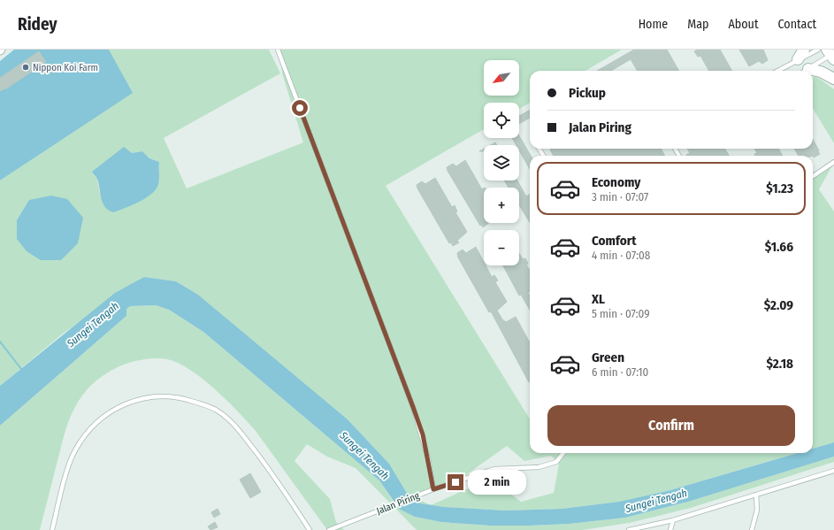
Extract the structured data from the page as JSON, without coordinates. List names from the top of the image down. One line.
{"streets":{"lane":["Jalan Piring"]},"water":["Sungei Tengah"],"places":["Nippon Koi Farm"],"north":"bottom left","page":{"header":"Ridey","nav":["Home","Map","About","Contact"],"map_buttons":["+","−"],"banner":["Pickup","Jalan Piring"],"list":[{"name":"Economy","note":"3 min · 07:07","value":"$1.23"},{"name":"Comfort","note":"4 min · 07:08","value":"$1.66"},{"name":"XL","note":"5 min · 07:09","value":"$2.09"},{"name":"Green","note":"6 min · 07:10","value":"$2.18"}],"buttons":"Confirm","bubble":"2 min"}}
